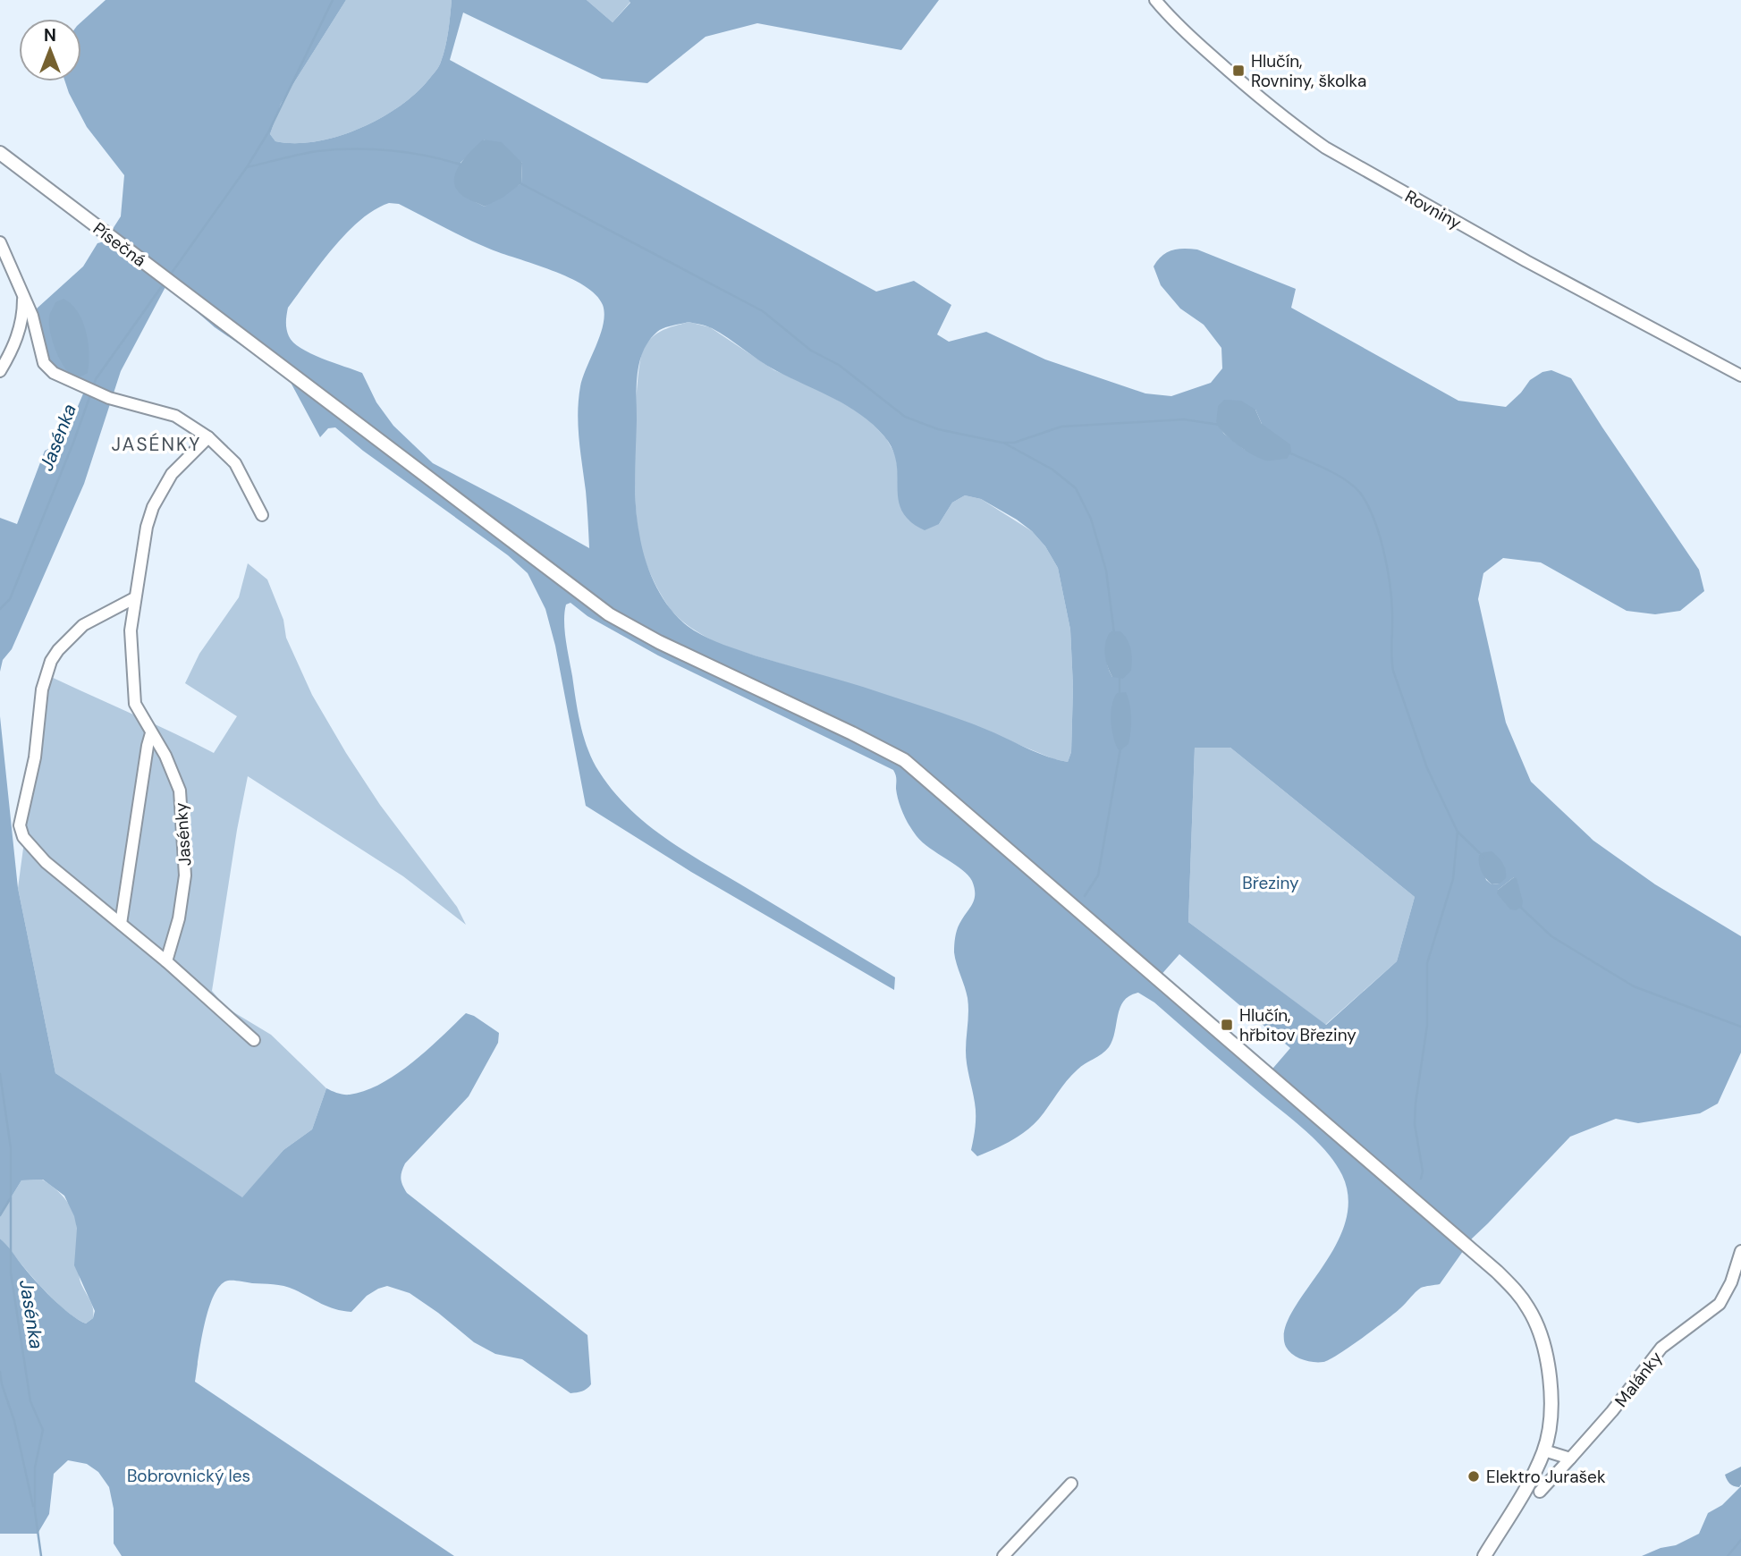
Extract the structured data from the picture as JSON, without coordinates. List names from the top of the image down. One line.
{"streets":{"street":["Rovniny","Písečná","Jasénky","Malánky"]},"districts":["JASÉNKY"],"water":["Jasénka"],"parks":["Březiny","Bobrovnický les"],"places":{"transit":["Hlučín, Rovniny, školka","Hlučín, hřbitov Březiny"],"other":["Elektro Jurašek"]},"north":"top"}
